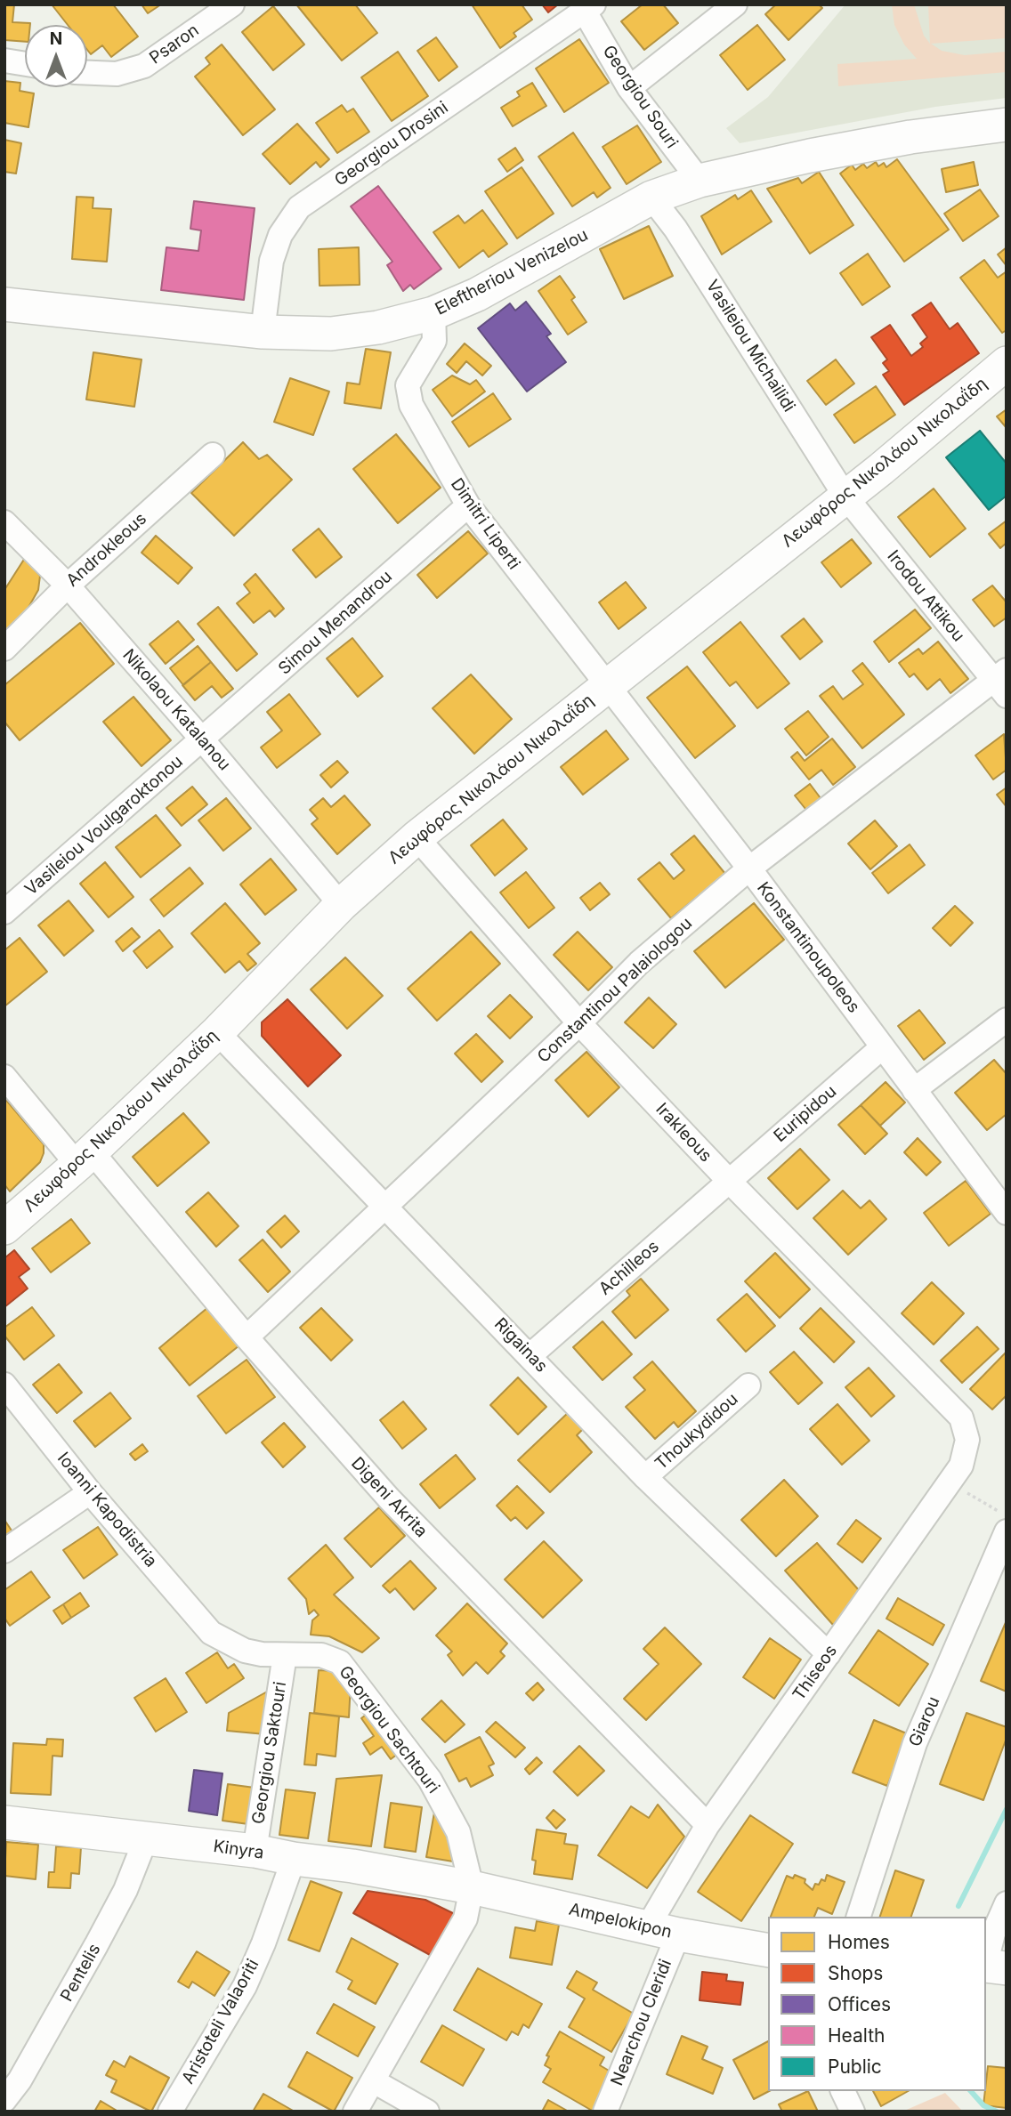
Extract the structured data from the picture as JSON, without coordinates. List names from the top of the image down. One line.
{"streets":{"street":["Psaron","Georgiou Souri","Georgiou Drosini","Eleftheriou Venizelou","Vasileiou Michailidi","Λεωφόρος Νικολάου Νικολαΐδη","Dimitri Liperti","Androkleous","Irodou Attikou","Simou Menandrou","Nikolaou Katalanou","Vasileiou Voulgaroktonou","Konstantinoupoleos","Constantinou Palaiologou","Euripidou","Irakleous","Achilleos","Rigainas","Thoukydidou","Digeni Akrita","Ioanni Kapodistria","Thiseos","Giarou","Georgiou Sachtouri","Georgiou Saktouri","Kinyra","Ampelokipon","Pentelis","Aristoteli Valaoriti","Nearchou Cleridi"]},"crossings":[["Georgiou Souri","Georgiou Drosini"],["Georgiou Souri","Eleftheriou Venizelou"],["Georgiou Drosini","Eleftheriou Venizelou"],["Eleftheriou Venizelou","Vasileiou Michailidi"],["Eleftheriou Venizelou","Dimitri Liperti"],["Vasileiou Michailidi","Λεωφόρος Νικολάου Νικολαΐδη"],["Vasileiou Michailidi","Irodou Attikou"],["Λεωφόρος Νικολάου Νικολαΐδη","Dimitri Liperti"],["Λεωφόρος Νικολάου Νικολαΐδη","Irodou Attikou"],["Λεωφόρος Νικολάου Νικολαΐδη","Nikolaou Katalanou"],["Λεωφόρος Νικολάου Νικολαΐδη","Konstantinoupoleos"],["Λεωφόρος Νικολάου Νικολαΐδη","Irakleous"],["Λεωφόρος Νικολάου Νικολαΐδη","Rigainas"],["Λεωφόρος Νικολάου Νικολαΐδη","Digeni Akrita"],["Dimitri Liperti","Simou Menandrou"],["Dimitri Liperti","Konstantinoupoleos"],["Androkleous","Nikolaou Katalanou"],["Irodou Attikou","Constantinou Palaiologou"],["Simou Menandrou","Nikolaou Katalanou"],["Simou Menandrou","Vasileiou Voulgaroktonou"],["Nikolaou Katalanou","Vasileiou Voulgaroktonou"],["Konstantinoupoleos","Constantinou Palaiologou"],["Konstantinoupoleos","Euripidou"],["Constantinou Palaiologou","Irakleous"],["Constantinou Palaiologou","Rigainas"],["Constantinou Palaiologou","Digeni Akrita"],["Euripidou","Irakleous"],["Euripidou","Achilleos"],["Irakleous","Achilleos"],["Irakleous","Thiseos"],["Achilleos","Rigainas"],["Rigainas","Thoukydidou"],["Rigainas","Thiseos"],["Digeni Akrita","Thiseos"],["Ioanni Kapodistria","Georgiou Sachtouri"],["Thiseos","Ampelokipon"],["Thiseos","Nearchou Cleridi"],["Georgiou Sachtouri","Georgiou Saktouri"],["Georgiou Sachtouri","Kinyra"],["Georgiou Sachtouri","Ampelokipon"],["Georgiou Saktouri","Kinyra"],["Kinyra","Ampelokipon"],["Kinyra","Pentelis"],["Kinyra","Aristoteli Valaoriti"],["Ampelokipon","Nearchou Cleridi"]],"legend":["Homes","Shops","Offices","Health","Public"],"north":"top"}
